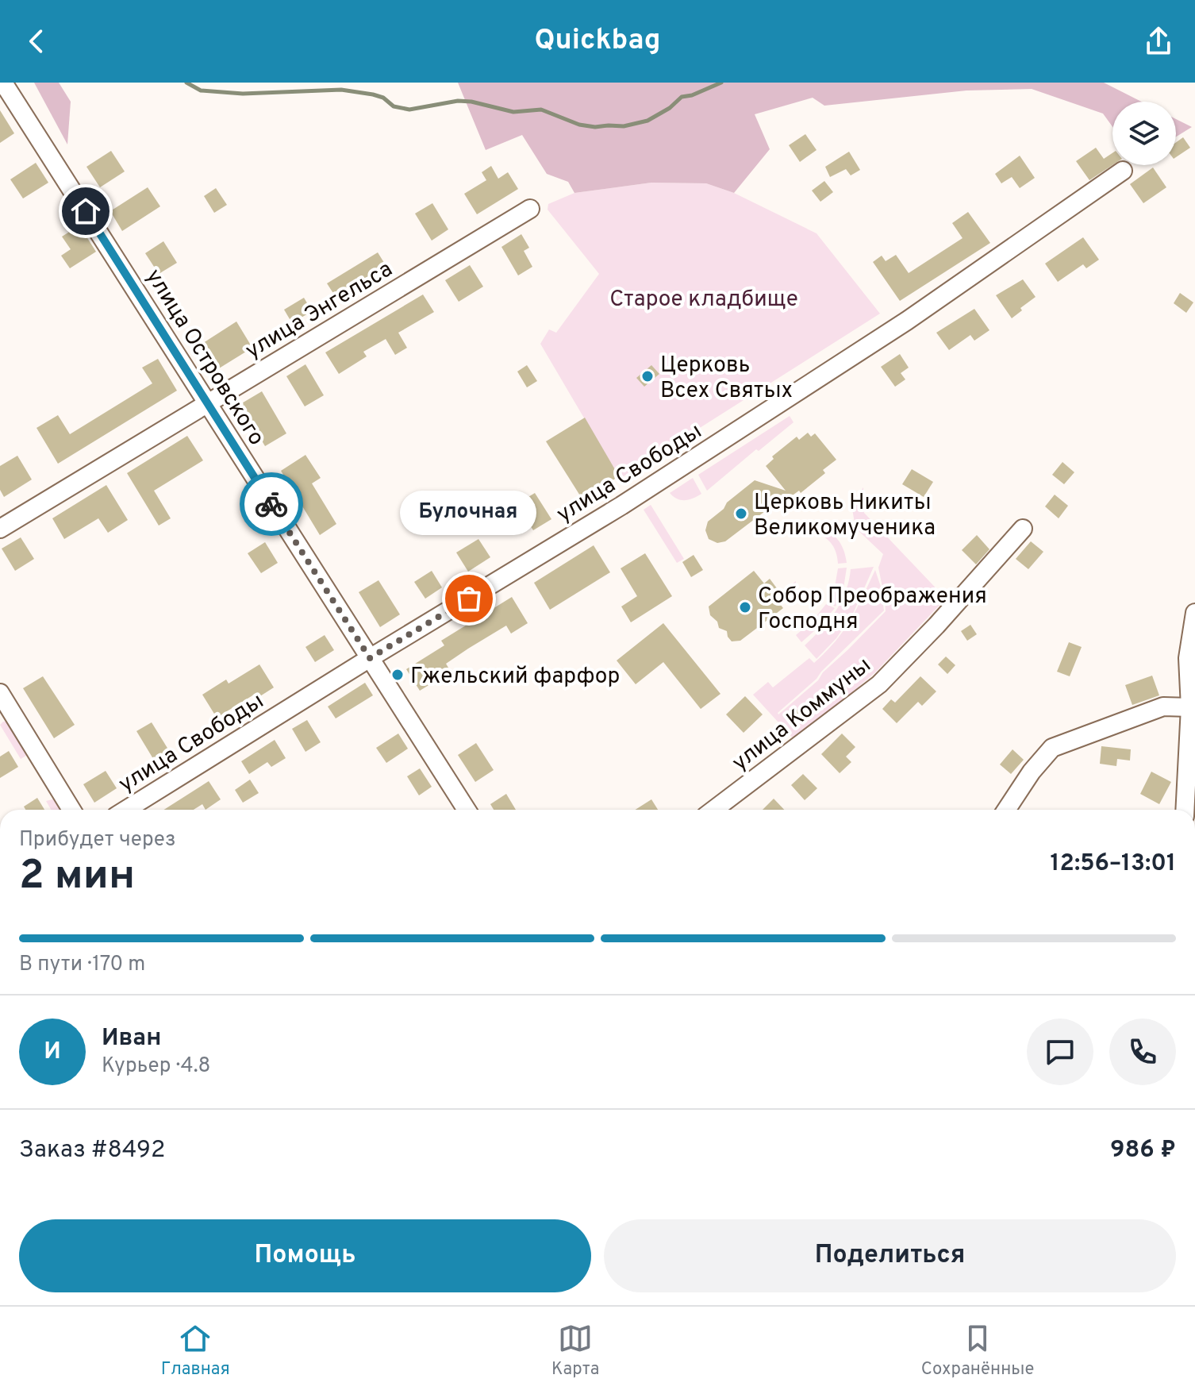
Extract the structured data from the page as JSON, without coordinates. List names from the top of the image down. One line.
{"streets":{"street":["улица Энгельса","улица Островского","улица Свободы","улица Коммуны"]},"crossings":[["улица Энгельса","улица Островского"],["улица Островского","улица Свободы"]],"parks":["Старое кладбище"],"places":["Церковь Всех Святых","Церковь Никиты Великомученика","Булочная","Собор Преображения Господня","Гжельский фарфор"],"page":{"header":"Quickbag","bubble":"Булочная","heading":["2 мин","Прибудет через","12:56–13:01"],"panel":["Иван","Курьер · 4.8","Заказ #8492","986 ₽"],"bar":"В пути · 170 m","round":"И","buttons":["Помощь","Поделиться"],"tabs":["Главная","Карта","Сохранённые"]}}
